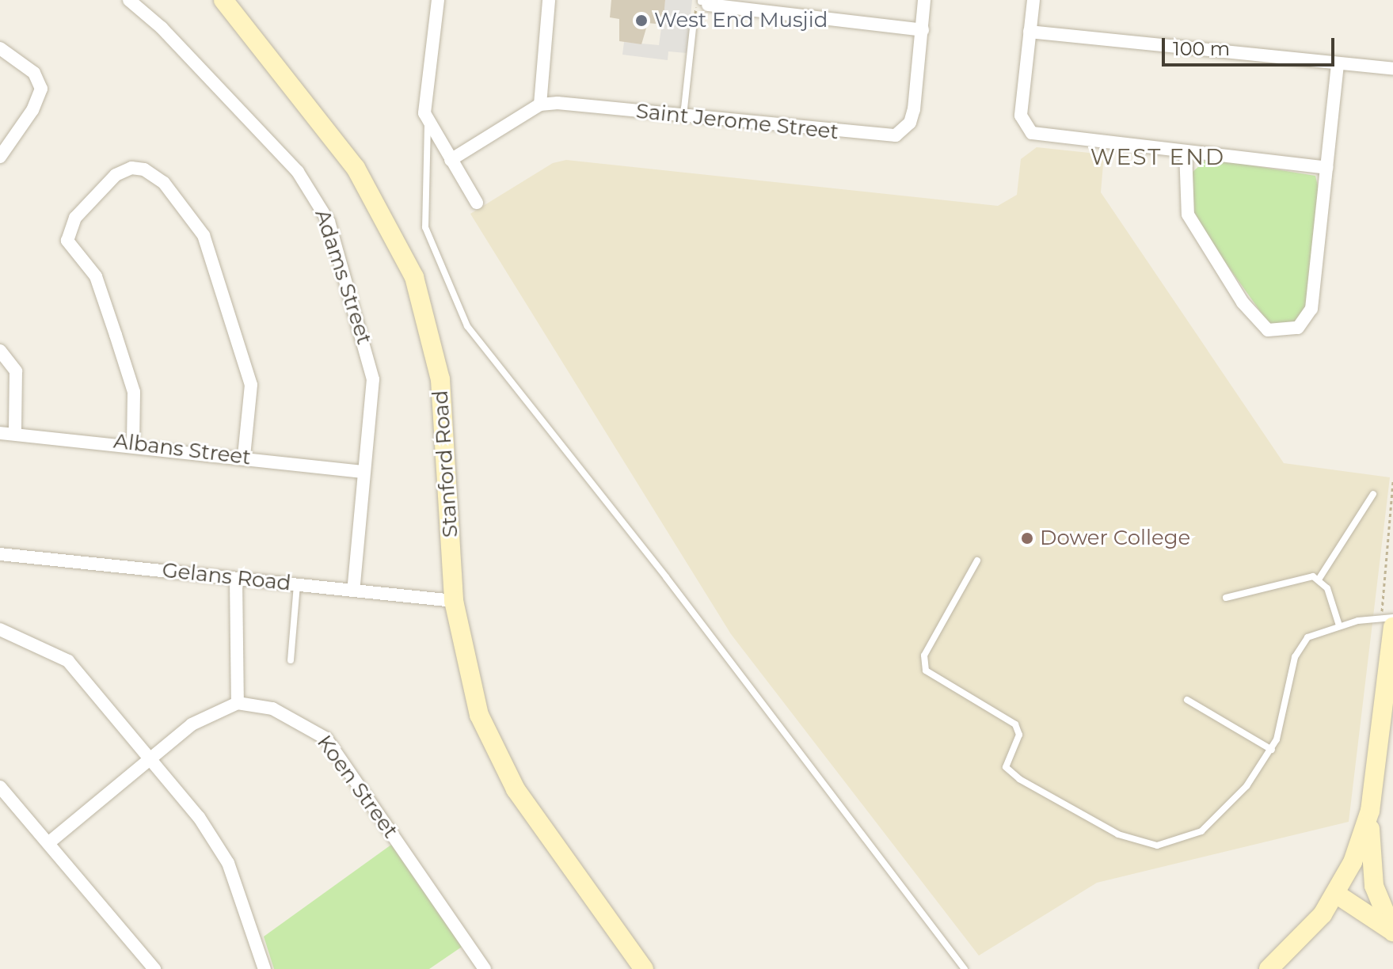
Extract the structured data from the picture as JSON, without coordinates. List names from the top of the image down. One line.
{"streets":{"main road":["Stanford Road"],"street":["Saint Jerome Street","Adams Street","Albans Street","Gelans Road","Koen Street"]},"crossings":[["Adams Street","Albans Street"],["Adams Street","Gelans Road"],["Stanford Road","Gelans Road"]],"districts":["WEST END"],"places":["West End Musjid","Dower College"],"scale_bar":"100 m"}
